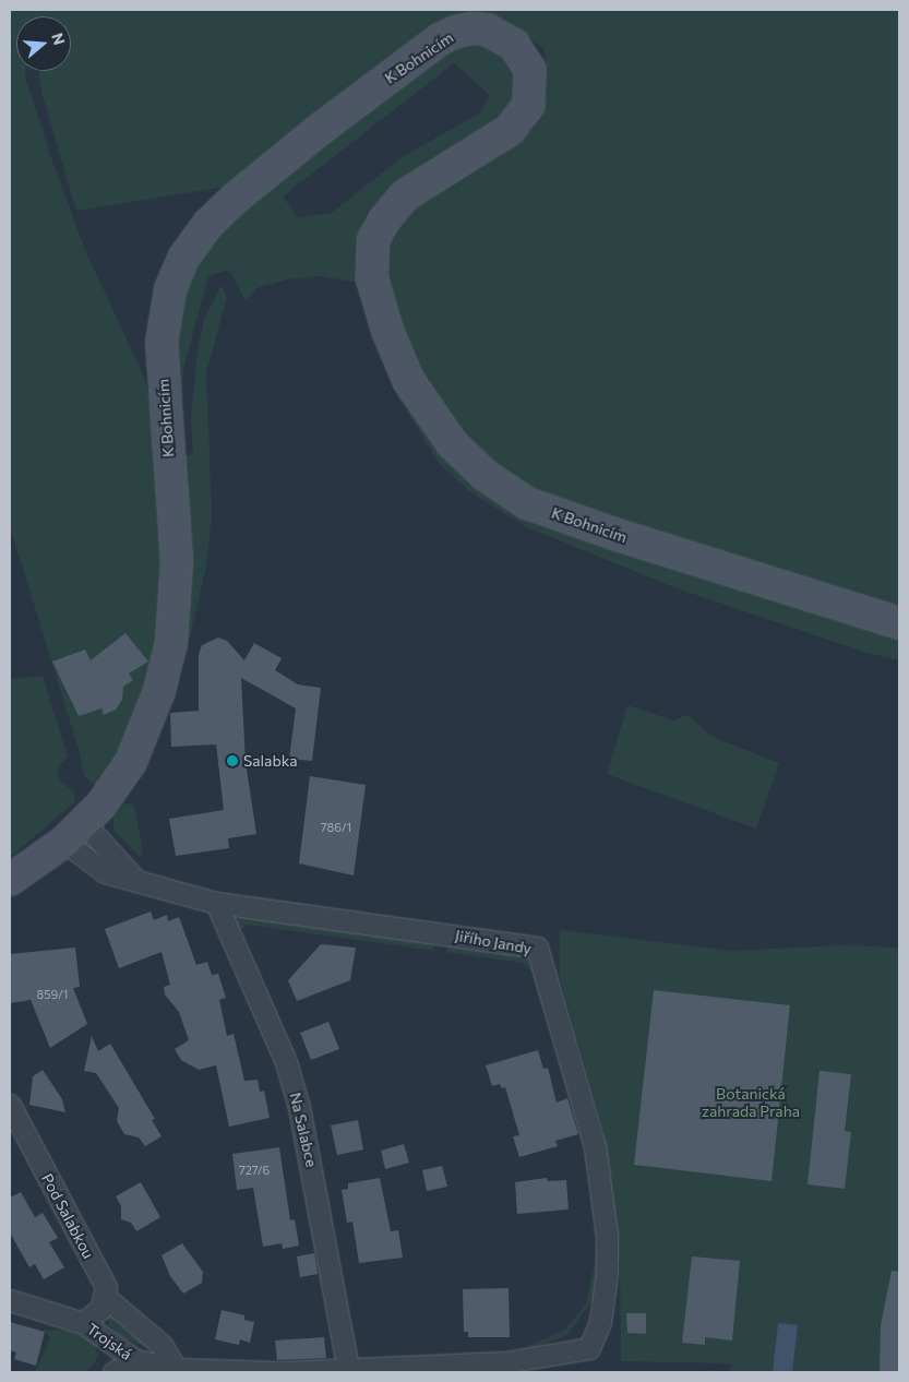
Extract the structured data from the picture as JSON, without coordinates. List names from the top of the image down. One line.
{"streets":{"street":["K Bohnicím","Jiřího Jandy","Na Salabce","Pod Salabkou","Trojská"]},"crossings":[["K Bohnicím","Jiřího Jandy"],["Jiřího Jandy","Na Salabce"],["Jiřího Jandy","Trojská"],["Na Salabce","Trojská"]],"parks":["Botanická zahrada Praha"],"places":["Salabka"],"house_numbers":["786/1","859/1","727/6"],"north":"right"}
